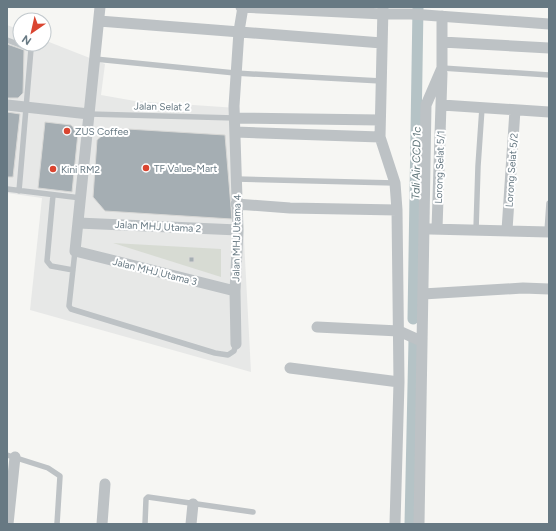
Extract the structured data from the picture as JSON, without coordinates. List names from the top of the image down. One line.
{"streets":{"street":["Lorong Selat 5/1","Lorong Selat 5/2","Jalan MHJ Utama 2","Jalan MHJ Utama 4","Jalan MHJ Utama 3"],"lane":["Jalan Selat 2"]},"crossings":[["Jalan Selat 2","Jalan MHJ Utama 4"],["Jalan MHJ Utama 2","Jalan MHJ Utama 4"],["Jalan MHJ Utama 4","Jalan MHJ Utama 3"]],"water":["Tali Air CCD 1c"],"places":["ZUS Coffee","TF Value-Mart","Kini RM2"],"north":"bottom left"}
